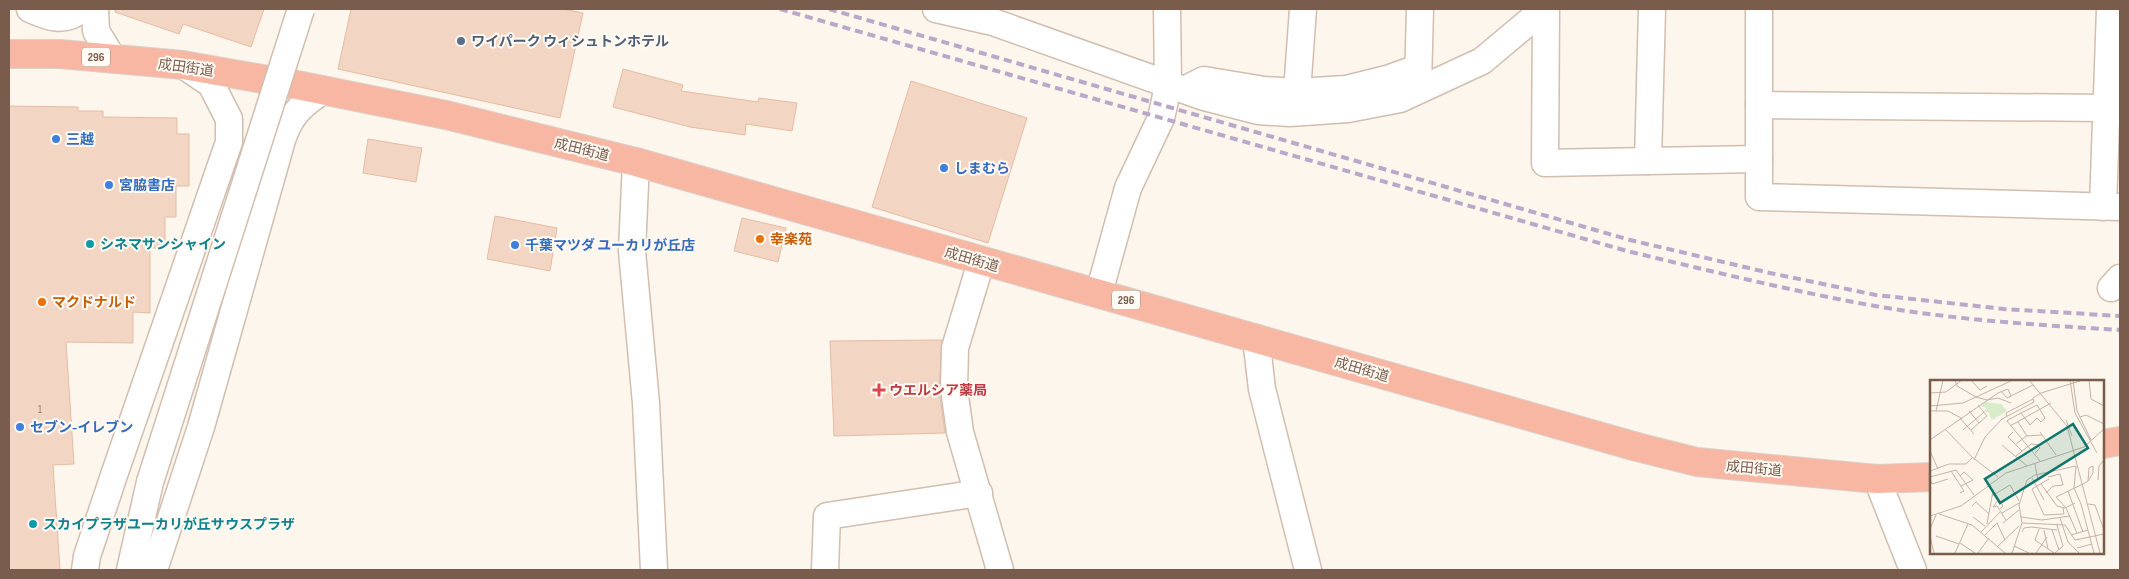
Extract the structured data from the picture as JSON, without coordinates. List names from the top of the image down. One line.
{"streets":{"highway":["296","成田街道"]},"places":{"other":["ワイパーク ウィシュトンホテル","三越","しまむら","宮脇書店","幸楽苑","シネマサンシャイン","千葉マツダ ユーカリが丘店","マクドナルド","セブン-イレブン","スカイプラザユーカリが丘サウスプラザ"],"health":["ウエルシア薬局"]},"house_numbers":["1"]}
